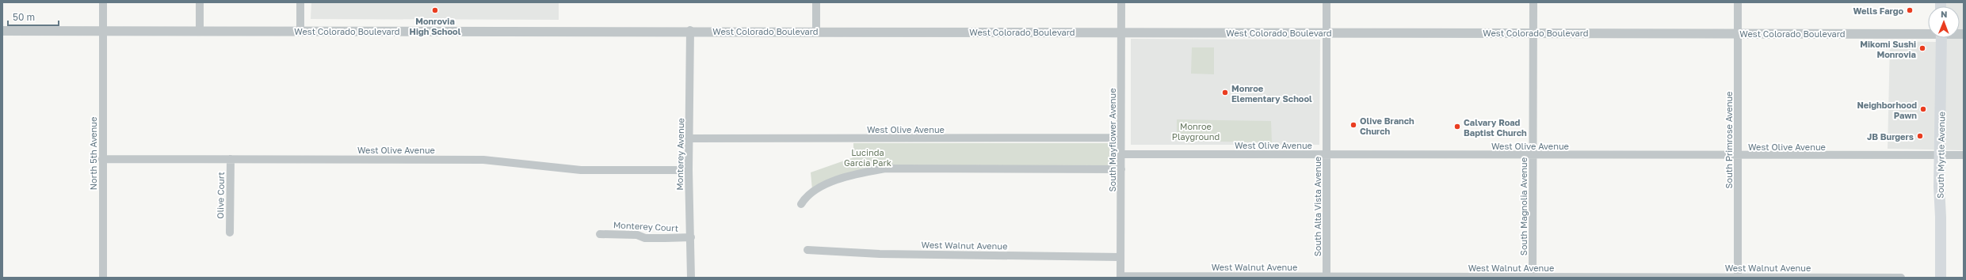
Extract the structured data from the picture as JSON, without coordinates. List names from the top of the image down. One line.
{"streets":{"main road":["South Myrtle Avenue"],"street":["West Colorado Boulevard","West Olive Avenue","South Mayflower Avenue","South Primrose Avenue","North 5th Avenue","Monterey Avenue","Olive Court","South Alta Vista Avenue","South Magnolia Avenue","Monterey Court","West Walnut Avenue"]},"crossings":[["West Colorado Boulevard","South Mayflower Avenue"],["West Colorado Boulevard","South Primrose Avenue"],["West Colorado Boulevard","North 5th Avenue"],["West Colorado Boulevard","Monterey Avenue"],["West Colorado Boulevard","South Alta Vista Avenue"],["West Colorado Boulevard","South Magnolia Avenue"],["West Olive Avenue","South Mayflower Avenue"],["West Olive Avenue","South Primrose Avenue"],["West Olive Avenue","North 5th Avenue"],["West Olive Avenue","Monterey Avenue"],["West Olive Avenue","South Myrtle Avenue"],["West Olive Avenue","Olive Court"],["West Olive Avenue","South Alta Vista Avenue"],["West Olive Avenue","South Magnolia Avenue"],["South Mayflower Avenue","West Walnut Avenue"],["South Primrose Avenue","West Walnut Avenue"],["Monterey Avenue","Monterey Court"],["South Alta Vista Avenue","West Walnut Avenue"],["South Magnolia Avenue","West Walnut Avenue"]],"parks":["Monroe Playground","Lucinda Garcia Park"],"places":["Monrovia High School","Wells Fargo","Mikomi Sushi Monrovia","Monroe Elementary School","Neighborhood Pawn","Olive Branch Church","Calvary Road Baptist Church","JB Burgers"],"scale_bar":"50 m","north":"top"}
